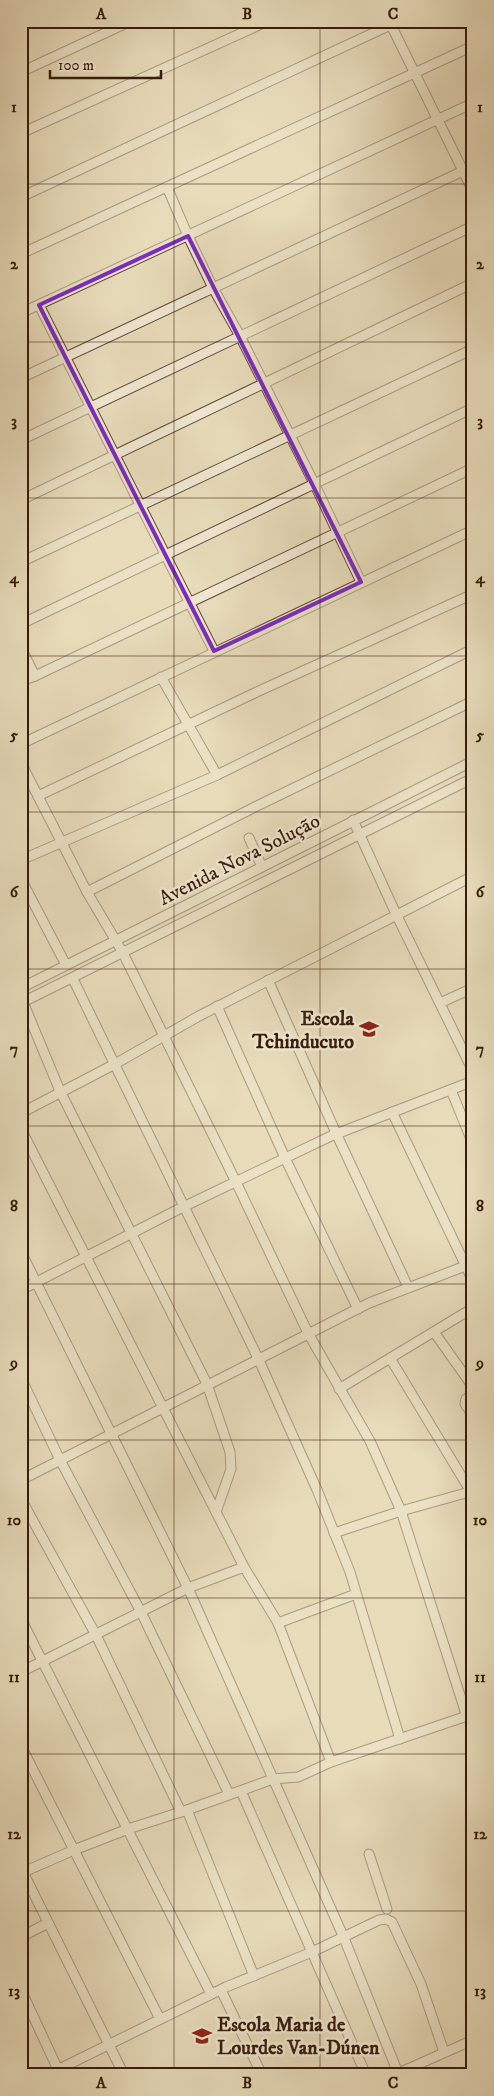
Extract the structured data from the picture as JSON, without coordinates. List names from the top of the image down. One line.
{"streets":{"street":["Avenida Nova Solução"]},"places":{"school or university":["Escola Tchinducuto","Escola Maria de Lourdes Van-Dúnen"]},"scale_bar":"100 m","grid":{"columns":["A","B","C"],"rows":["1","2","3","4","5","6","7","8","9","10","11","12","13"]}}
